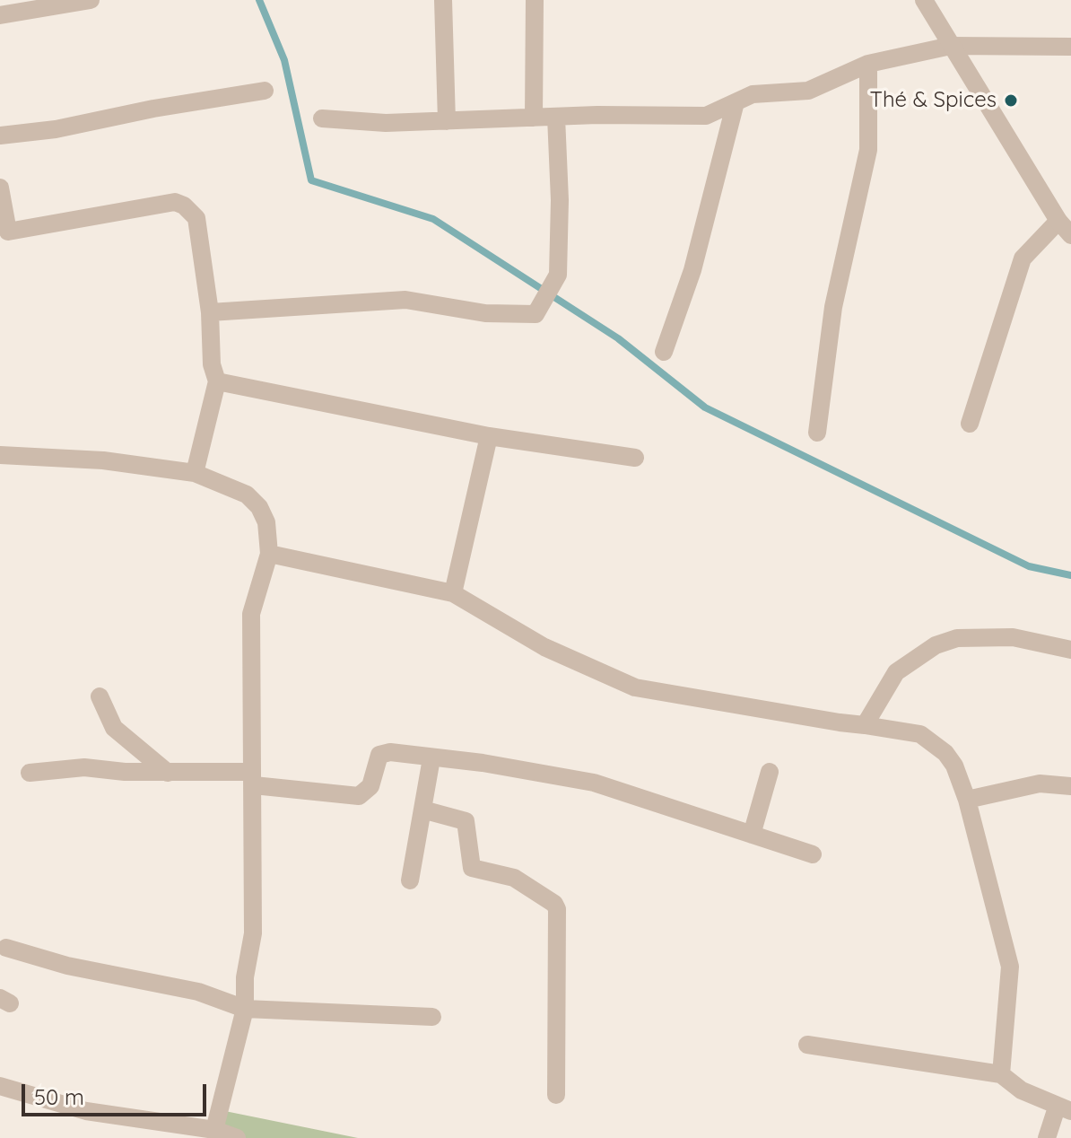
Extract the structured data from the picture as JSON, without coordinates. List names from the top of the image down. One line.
{"places":["Thé & Spices"],"scale_bar":"50 m"}
